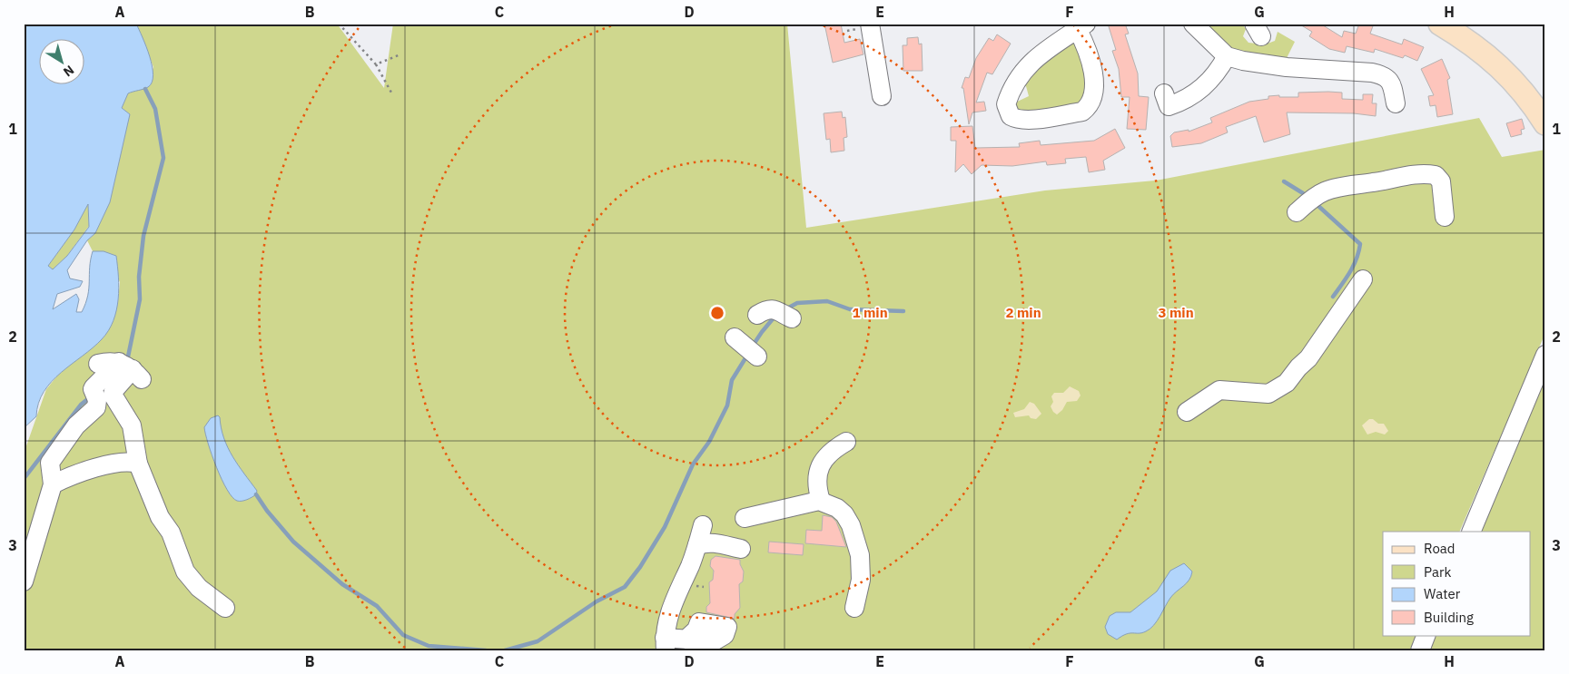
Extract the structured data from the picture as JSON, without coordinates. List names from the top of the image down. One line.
{"legend":["Road","Park","Water","Building"],"north":"bottom right","grid":{"columns":["A","B","C","D","E","F","G","H"],"rows":["1","2","3"]},"rings":["1 min","2 min","3 min"]}
